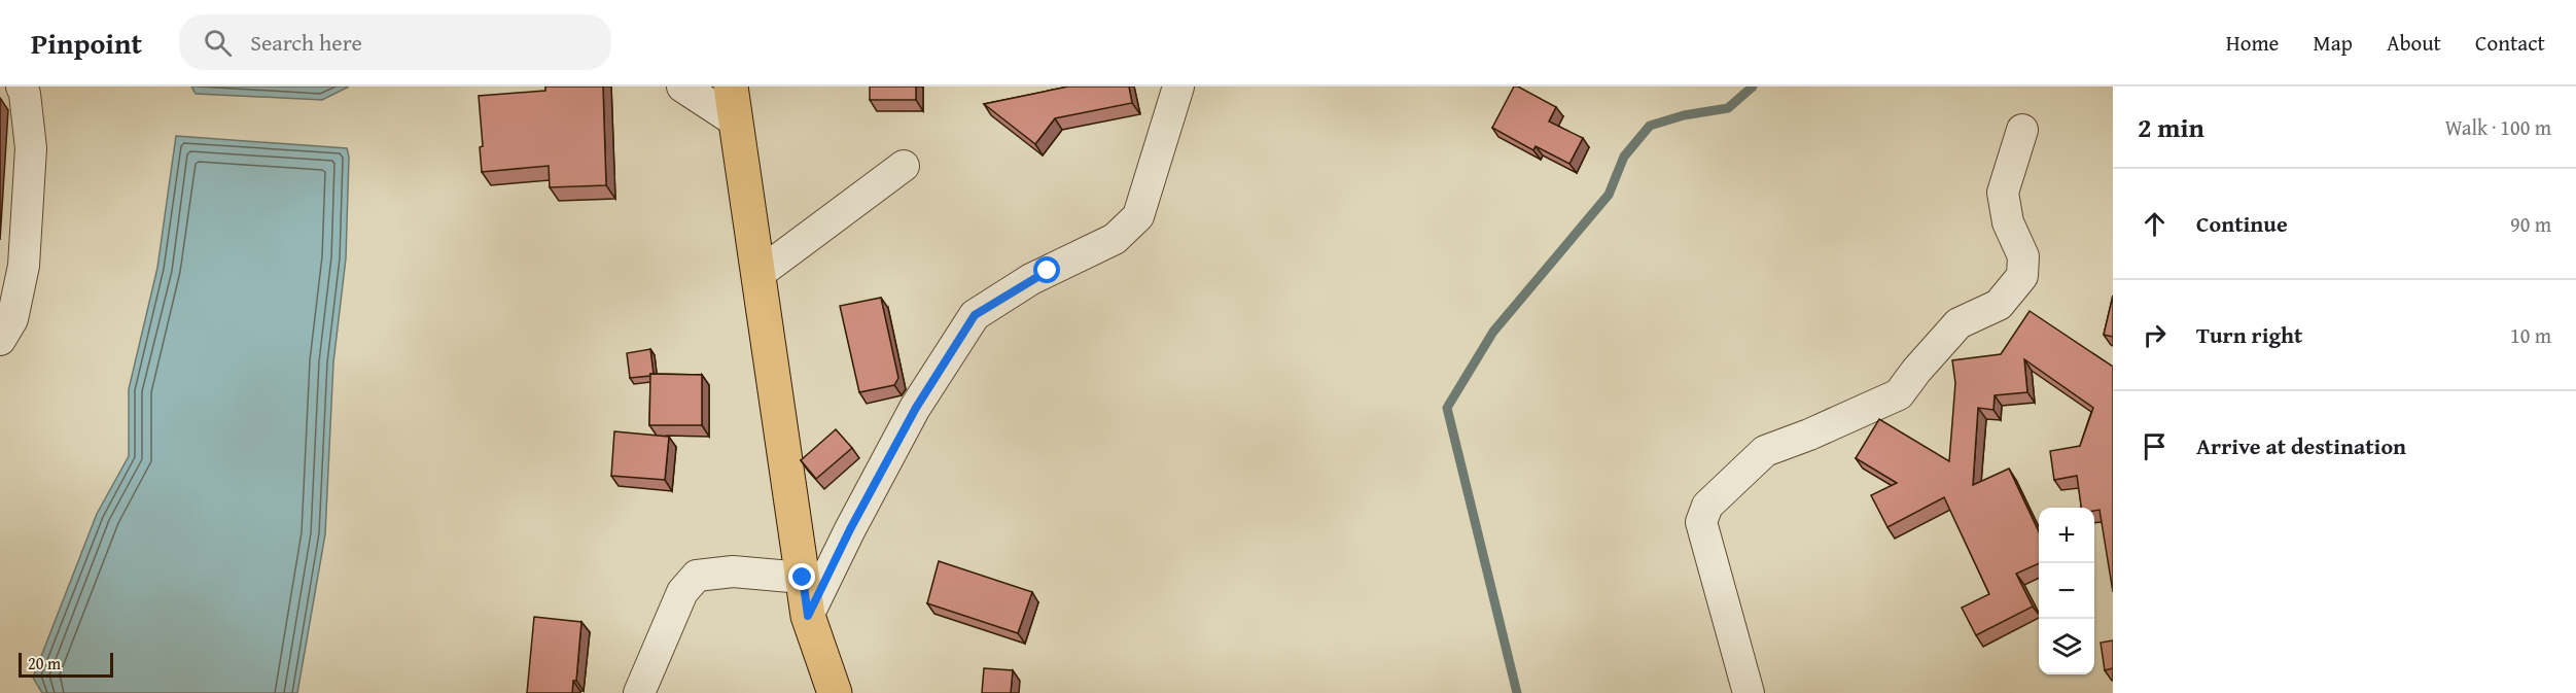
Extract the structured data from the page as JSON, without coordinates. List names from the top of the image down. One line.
{"scale_bar":"20 m","page":{"header":"Pinpoint","search":"Search here","nav":["Home","Map","About","Contact"],"heading":["2 min","Walk · 100 m"],"list":[["Continue","90 m"],["Turn right","10 m"],"Arrive at destination"],"map_buttons":["+","−"],"scale":"20 m"}}
